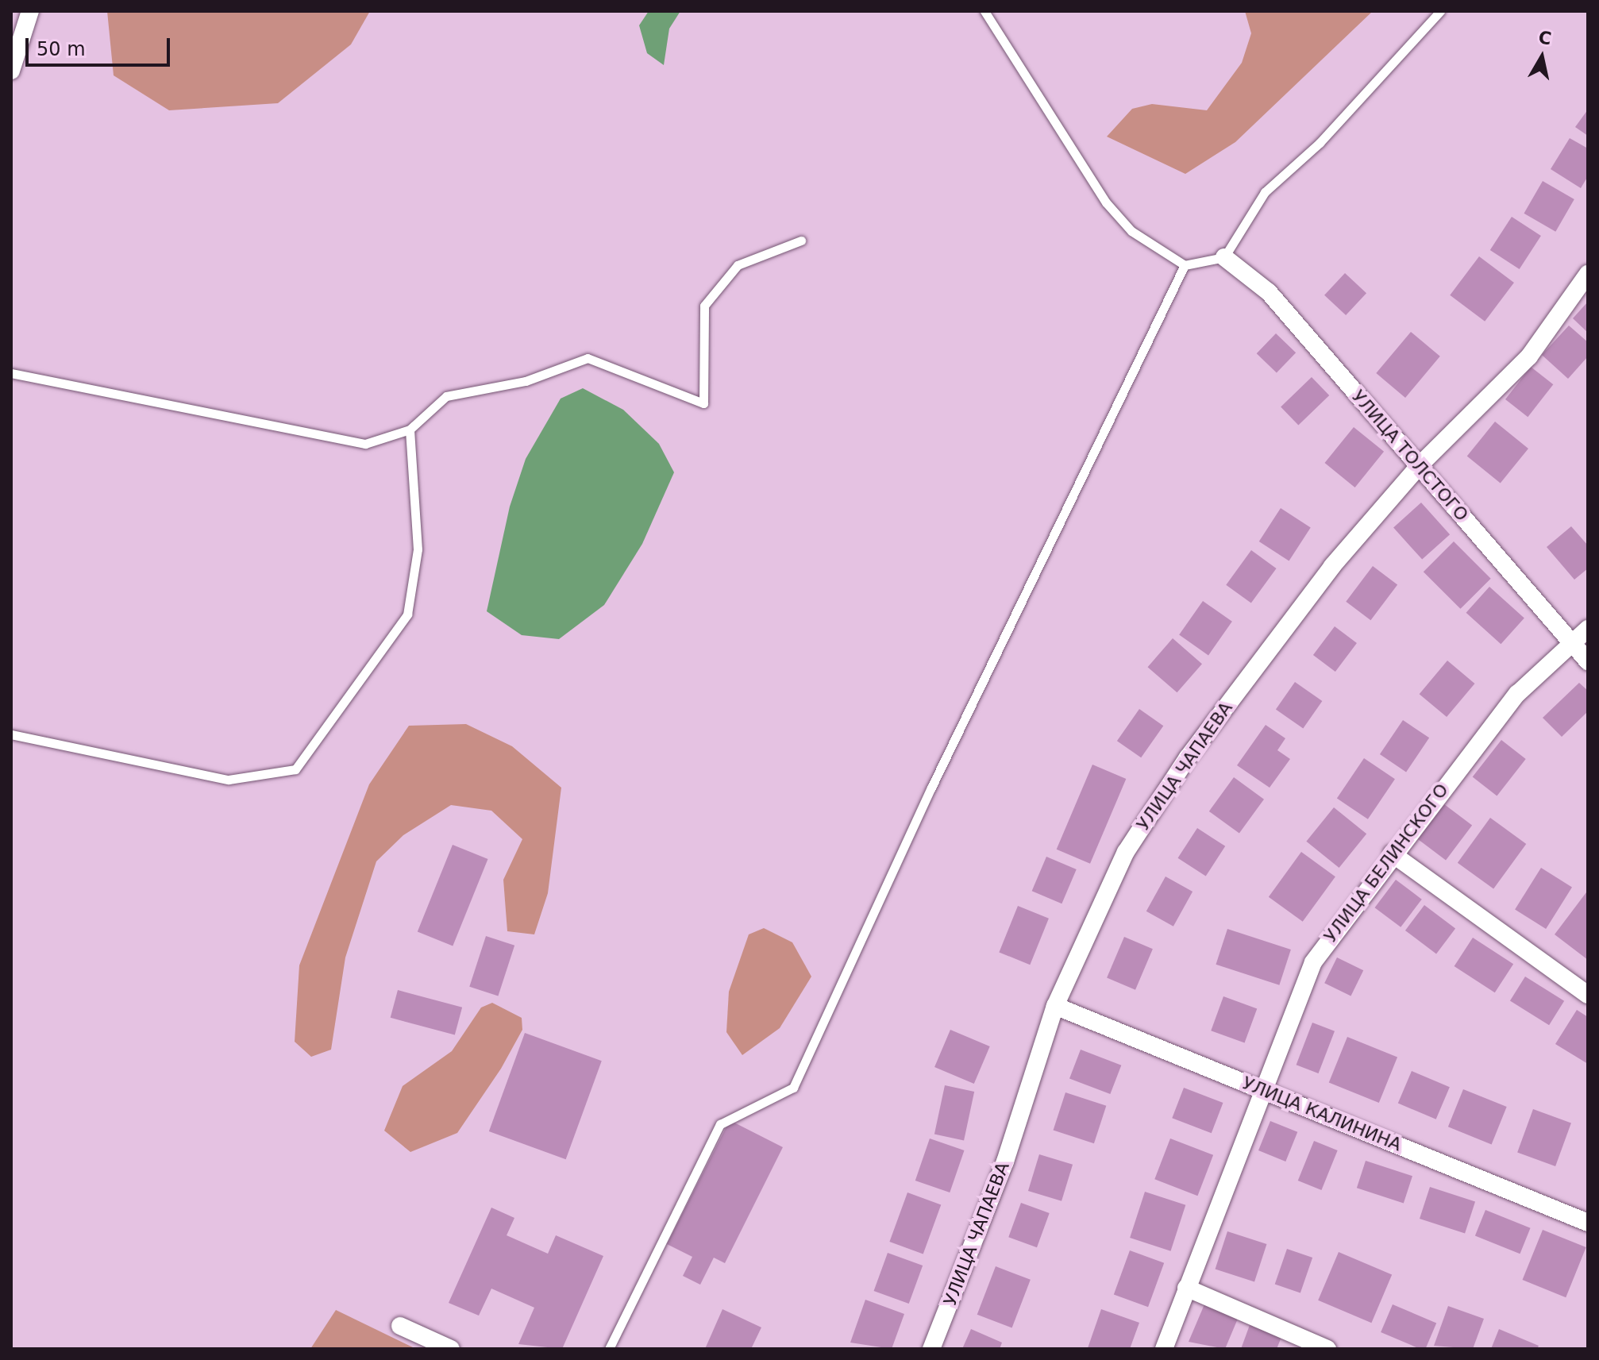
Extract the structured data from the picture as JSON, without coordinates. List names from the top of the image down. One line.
{"streets":{"street":["УЛИЦА ТОЛСТОГО","УЛИЦА ЧАПАЕВА","УЛИЦА БЕЛИНСКОГО","УЛИЦА КАЛИНИНА"]},"crossings":[["УЛИЦА ТОЛСТОГО","УЛИЦА ЧАПАЕВА"],["УЛИЦА ТОЛСТОГО","УЛИЦА БЕЛИНСКОГО"],["УЛИЦА ЧАПАЕВА","УЛИЦА КАЛИНИНА"],["УЛИЦА БЕЛИНСКОГО","УЛИЦА КАЛИНИНА"]],"scale_bar":"50 m","north":"top"}
